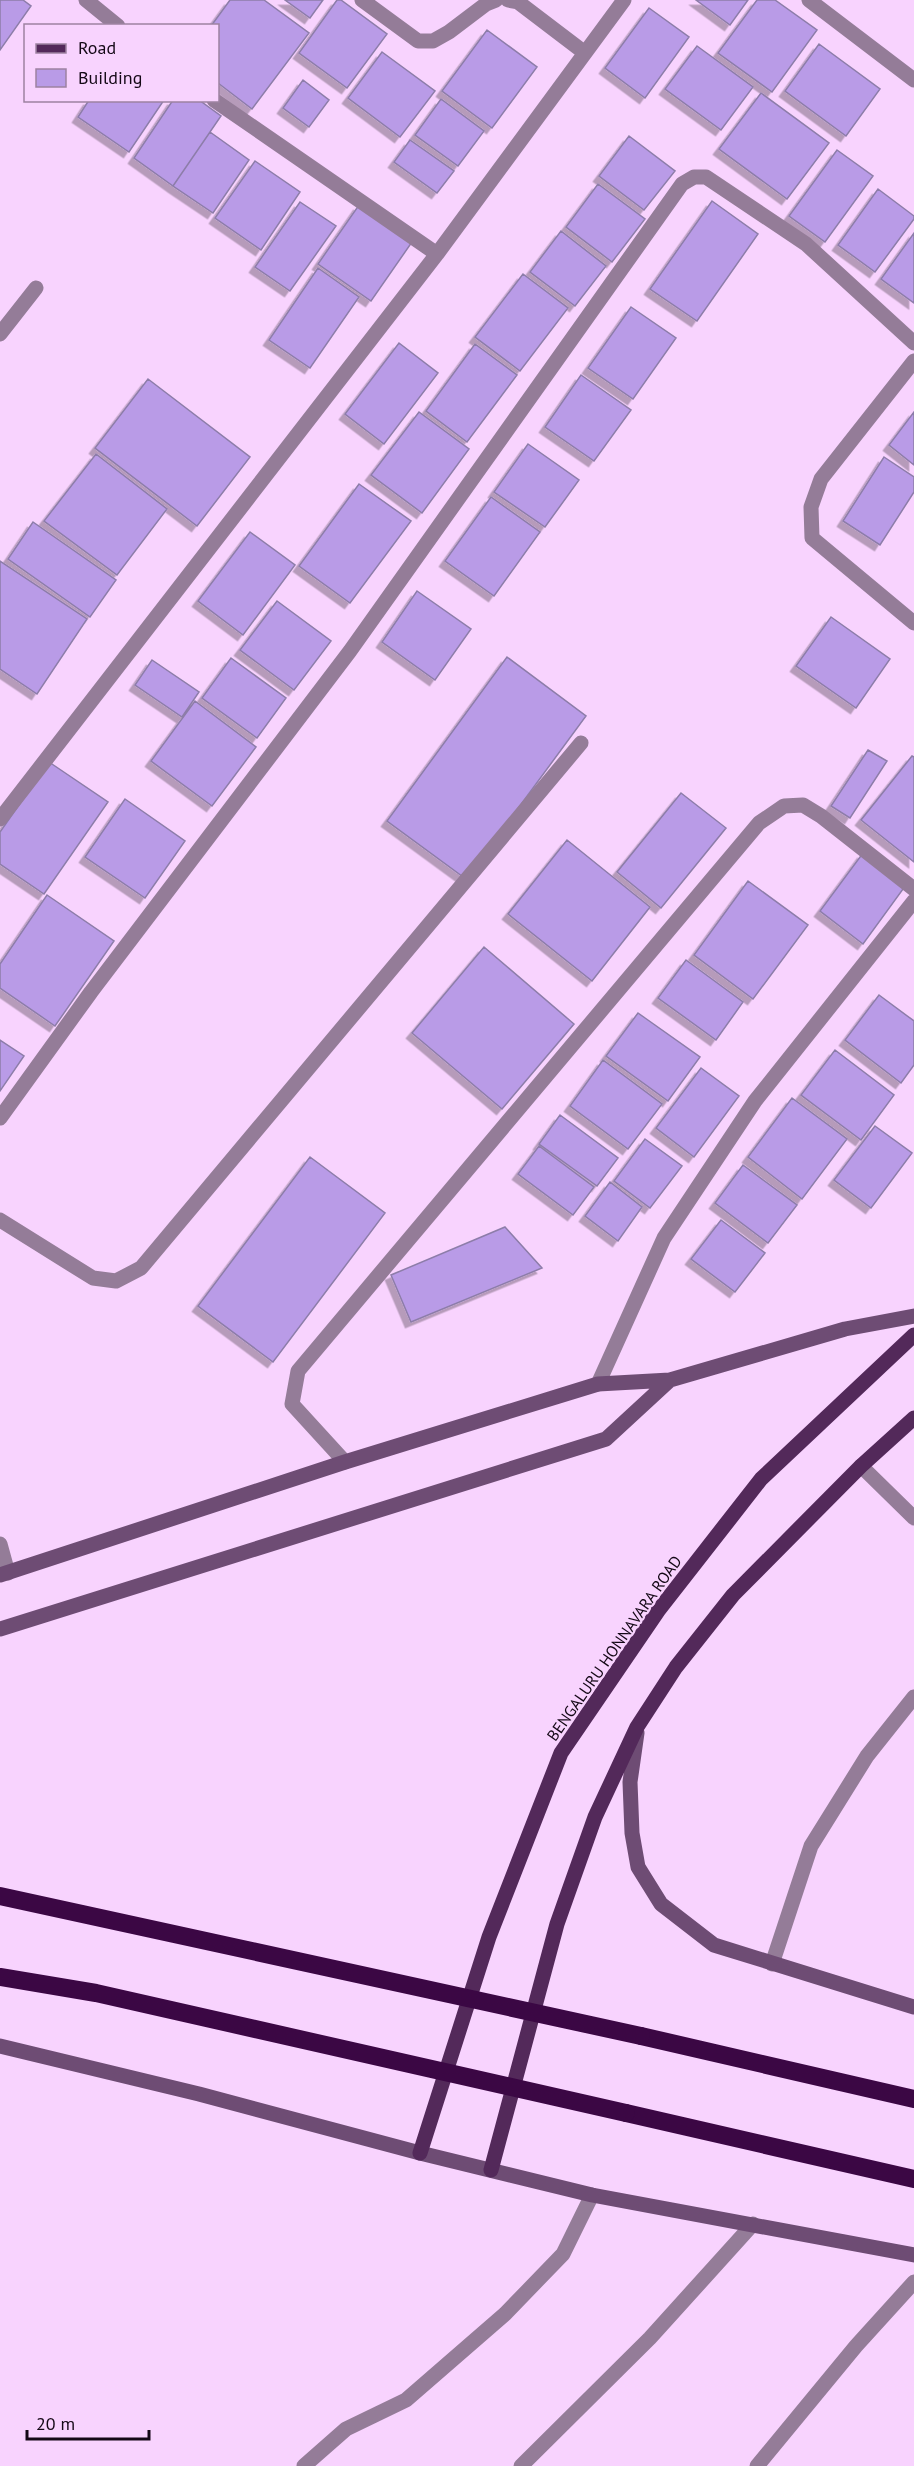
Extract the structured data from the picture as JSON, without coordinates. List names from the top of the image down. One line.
{"streets":{"main road":["BENGALURU HONNAVARA ROAD"]},"legend":["Road","Building"],"scale_bar":"20 m"}
